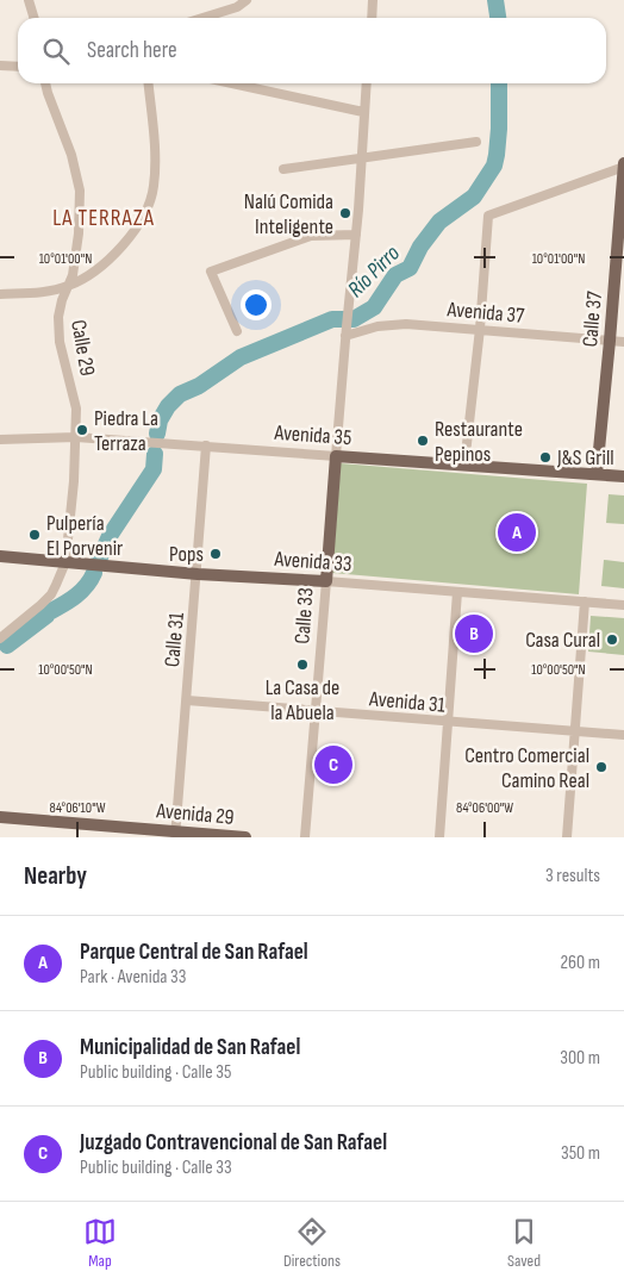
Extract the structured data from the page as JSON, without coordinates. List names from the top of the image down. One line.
{"streets":{"main road":["Calle 37","Avenida 35","Avenida 33","Calle 33","Avenida 29"],"street":["Avenida 37","Calle 29","Calle 31","Avenida 31"]},"crossings":[["Avenida 37","Calle 37"],["Avenida 37","Calle 33"],["Calle 37","Avenida 35"],["Calle 29","Avenida 35"],["Calle 29","Avenida 33"],["Avenida 35","Calle 33"],["Avenida 35","Calle 31"],["Avenida 33","Calle 33"],["Avenida 33","Calle 31"],["Calle 33","Avenida 31"],["Calle 31","Avenida 31"],["Calle 31","Avenida 29"]],"districts":["LA TERRAZA"],"water":["Río Pirro"],"places":["Nalú Comida Inteligente","Piedra La Terraza","Restaurante Pepinos","J&S Grill","Pulpería El Porvenir","Pops","Casa Cural","La Casa de la Abuela","Centro Comercial Camino Real"],"page":{"search":"Search here","pins":["A","B","C"],"heading":["Nearby","3 results"],"list":[{"mark":"A","name":"Parque Central de San Rafael","note":"Park · Avenida 33","value":"260 m"},{"mark":"B","name":"Municipalidad de San Rafael","note":"Public building · Calle 35","value":"300 m"},{"mark":"C","name":"Juzgado Contravencional de San Rafael","note":"Public building · Calle 33","value":"350 m"}],"nav":["Map","Directions","Saved"]},"coordinates":["10°01'00\"N","10°00'50\"N","84°06'10\"W","84°06'00\"W"]}
